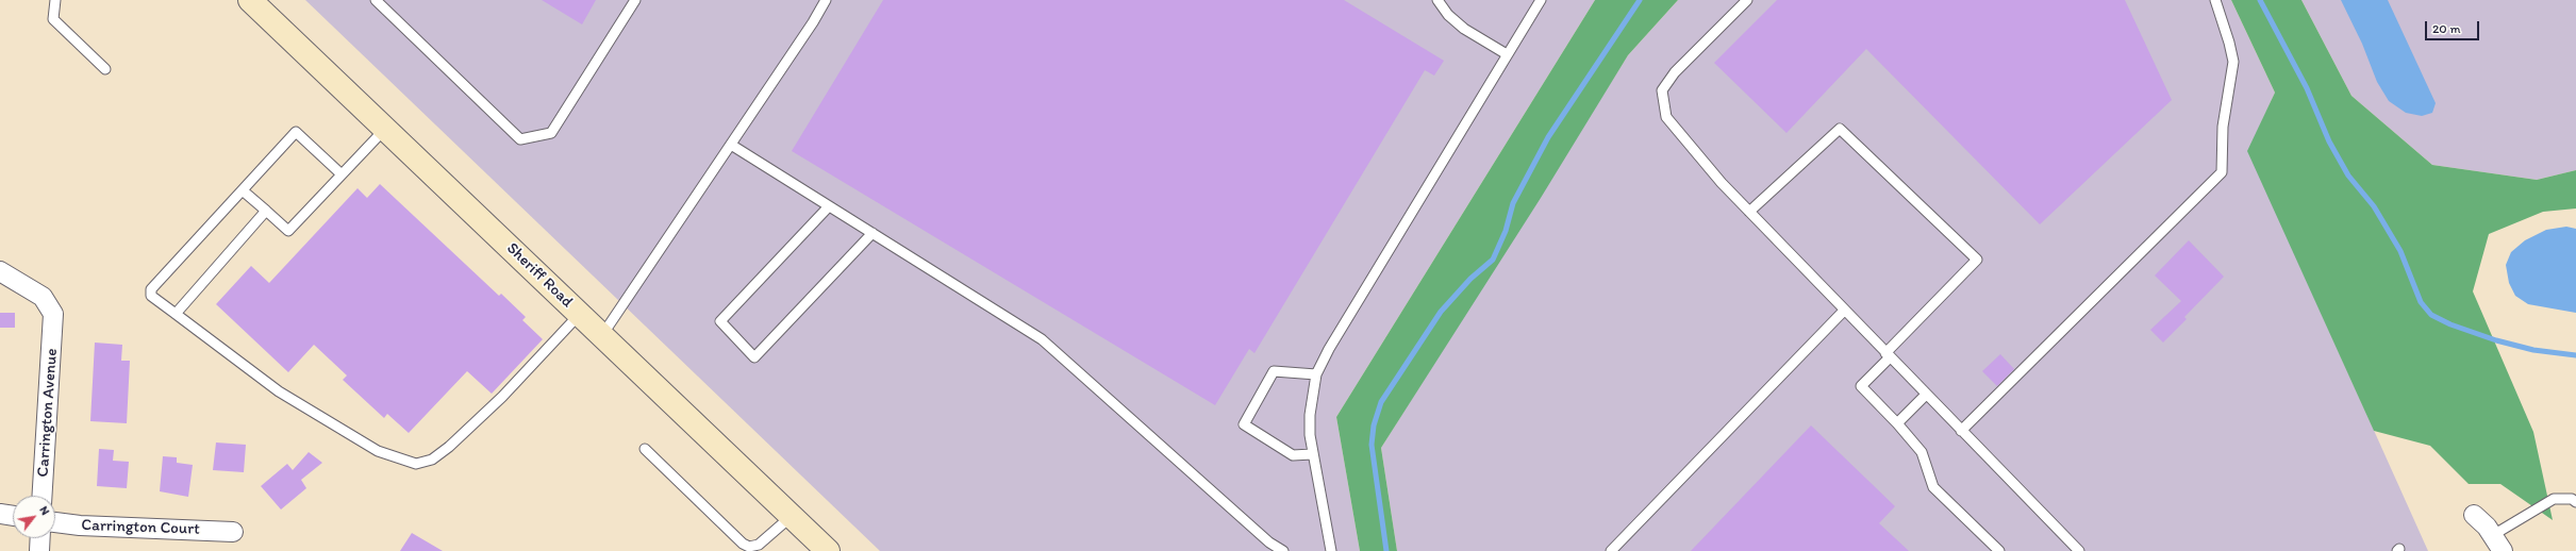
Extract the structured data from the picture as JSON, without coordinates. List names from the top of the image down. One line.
{"streets":{"main road":["Sheriff Road"],"street":["Carrington Avenue","Carrington Court"]},"scale_bar":"20 m","north":"top right"}
